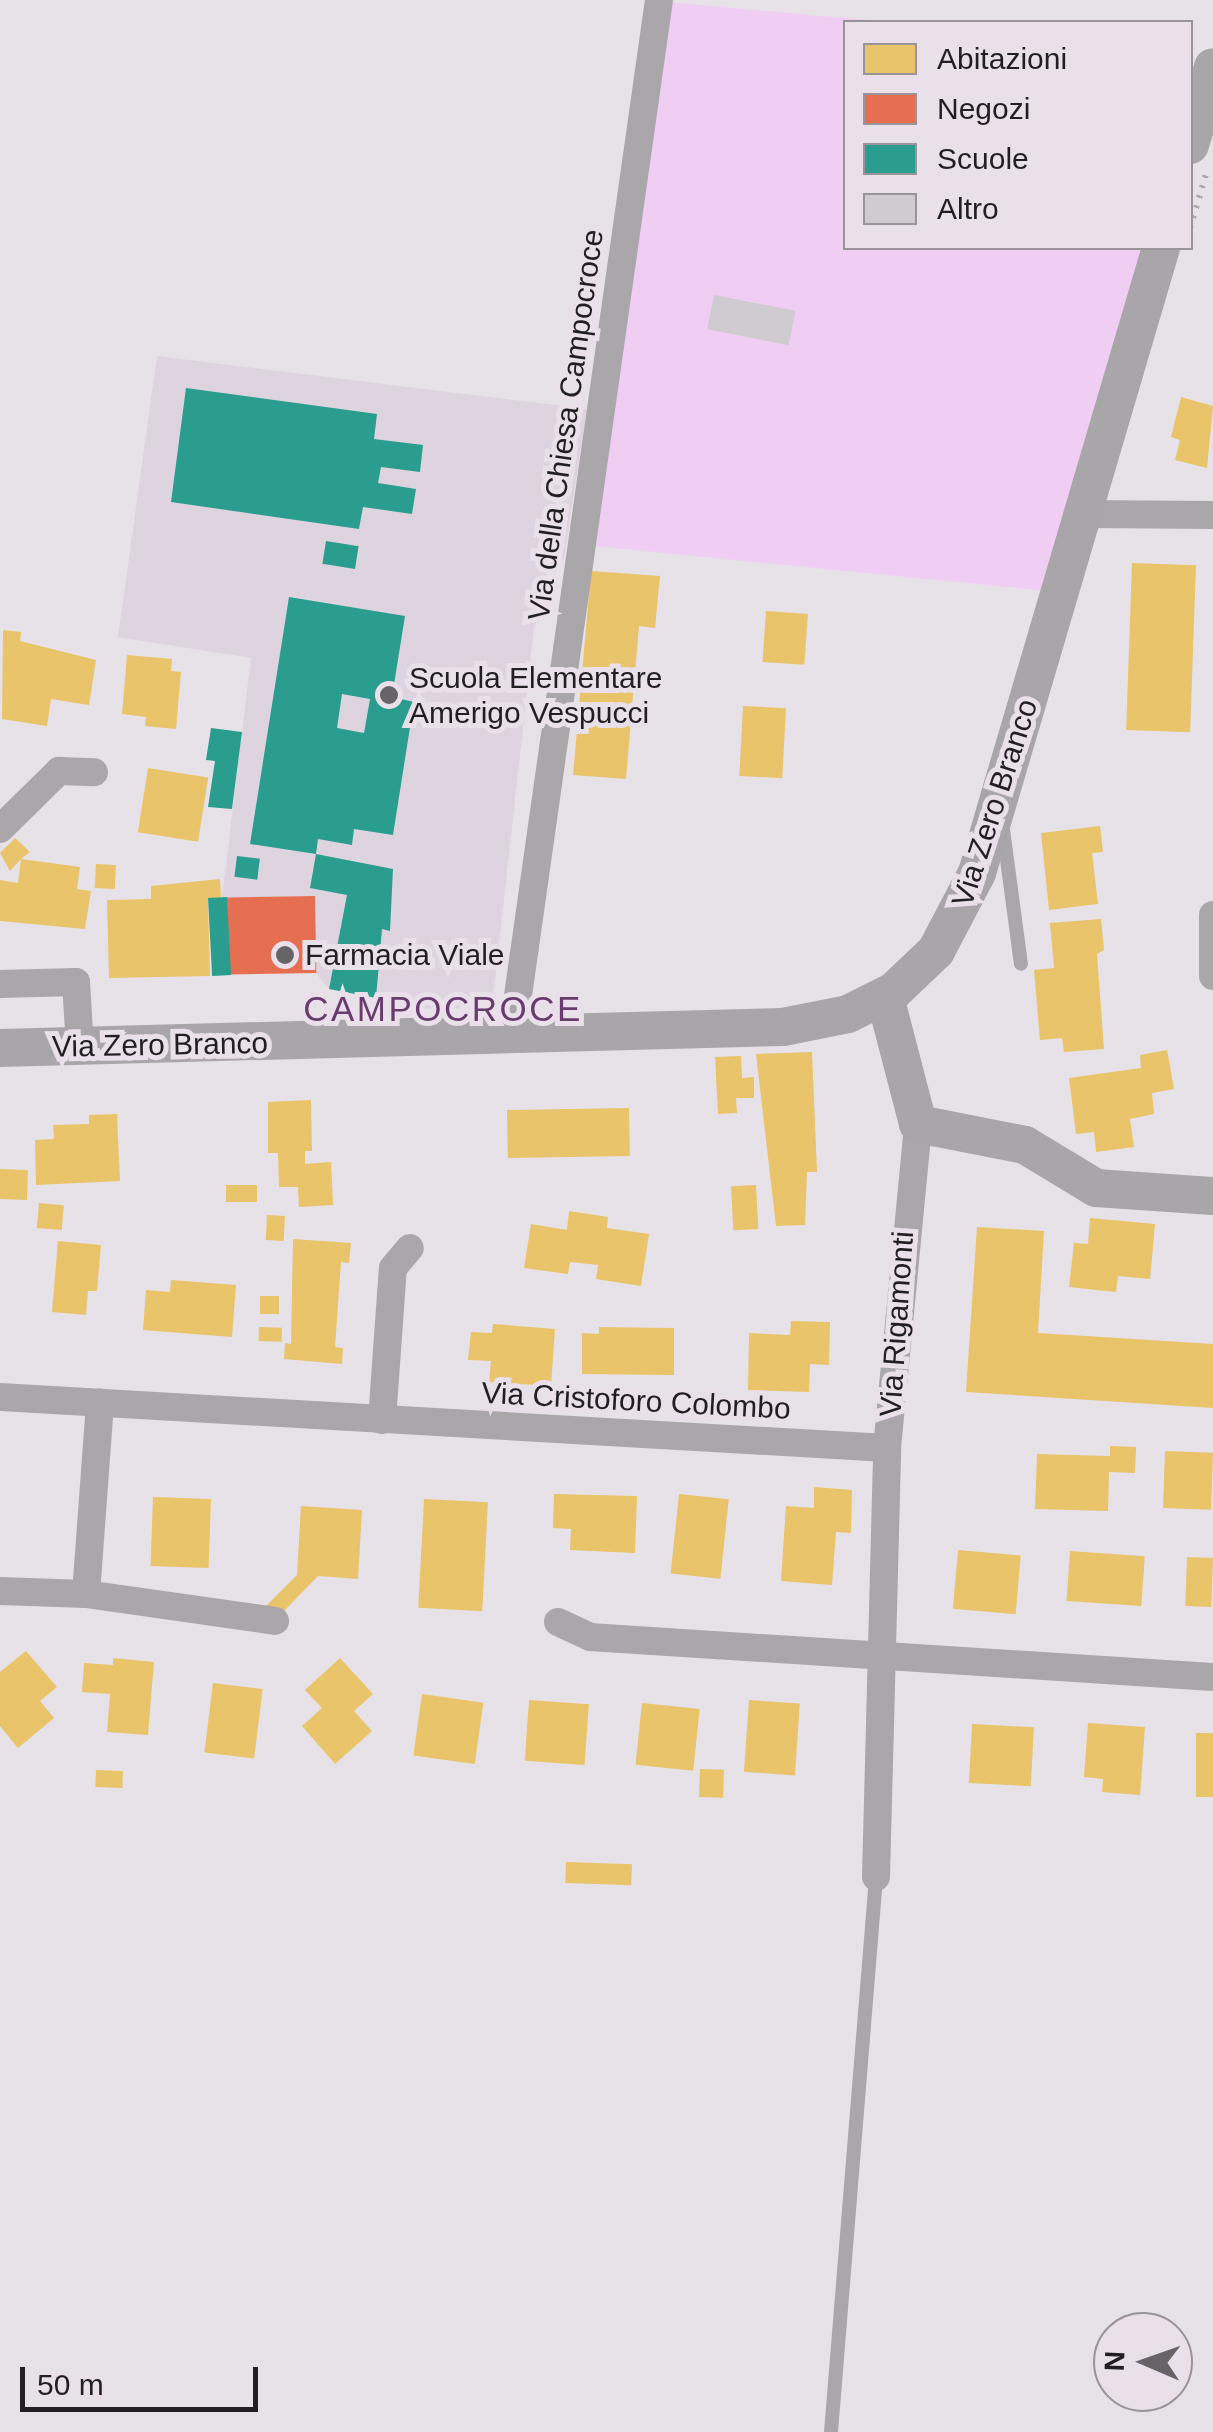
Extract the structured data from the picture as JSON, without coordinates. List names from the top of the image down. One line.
{"streets":{"street":["Via della Chiesa Campocroce","Via Zero Branco","Via Rigamonti","Via Cristoforo Colombo"]},"crossings":[["Via della Chiesa Campocroce","Via Zero Branco"],["Via Zero Branco","Via Rigamonti"],["Via Rigamonti","Via Cristoforo Colombo"]],"districts":["CAMPOCROCE"],"places":["Scuola Elementare Amerigo Vespucci","Farmacia Viale"],"legend":["Abitazioni","Negozi","Scuole","Altro"],"scale_bar":"50 m","north":"left"}
